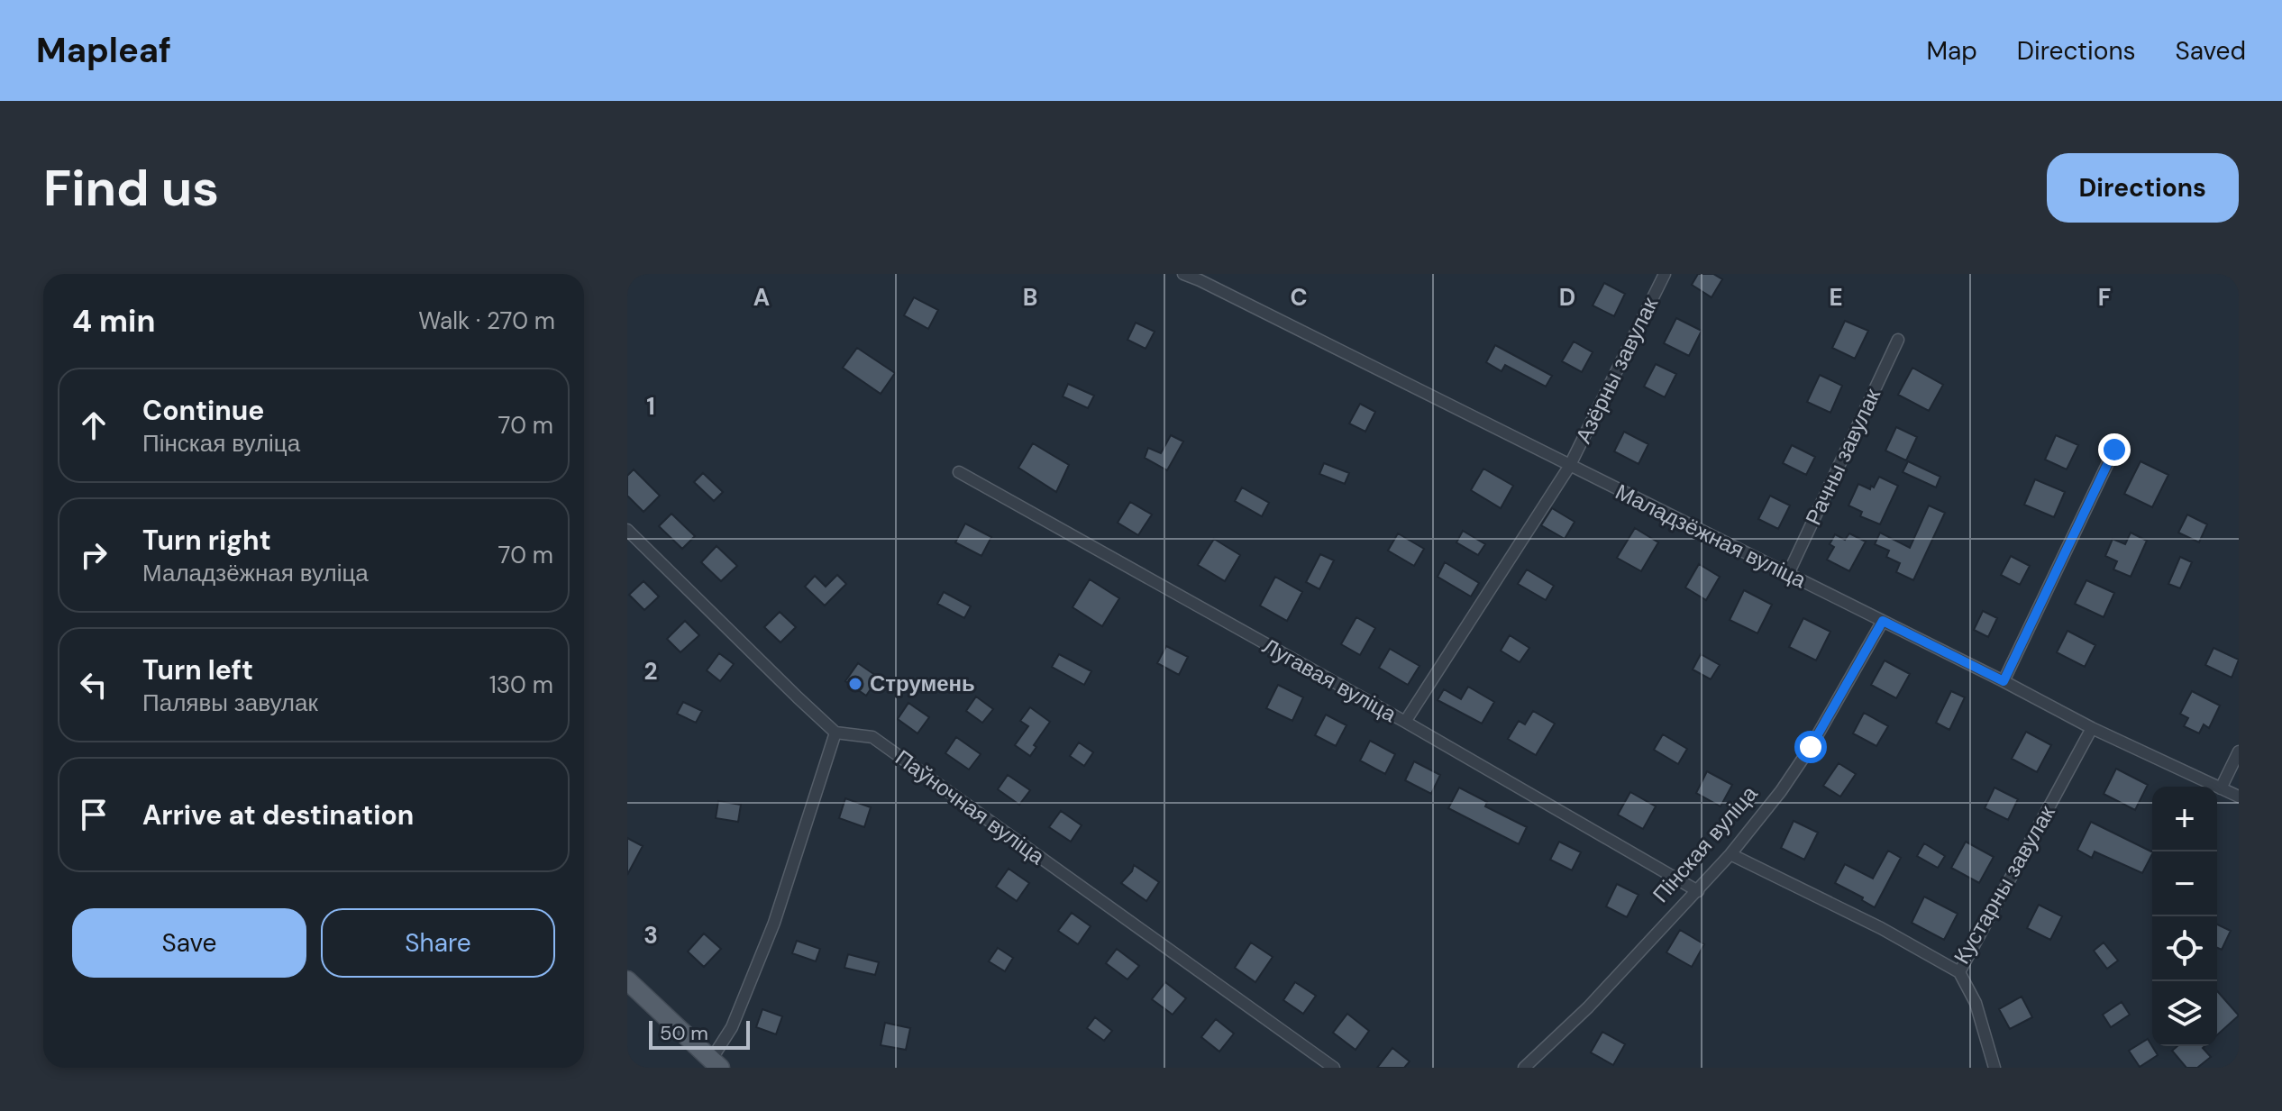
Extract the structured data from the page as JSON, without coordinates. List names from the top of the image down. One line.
{"streets":{"street":["Азёрны завулак","Рачны завулак","Маладзёжная вуліца","Лугавая вуліца","Паўночная вуліца","Пінская вуліца","Кустарны завулак"]},"crossings":[["Азёрны завулак","Маладзёжная вуліца"],["Азёрны завулак","Лугавая вуліца"],["Рачны завулак","Маладзёжная вуліца"],["Маладзёжная вуліца","Пінская вуліца"],["Маладзёжная вуліца","Кустарны завулак"],["Лугавая вуліца","Пінская вуліца"],["Пінская вуліца","Кустарны завулак"]],"places":["Струмень"],"scale_bar":"50 m","page":{"header":"Mapleaf","nav":["Map","Directions","Saved"],"buttons":["Directions",["Save","Share"]],"title":"Find us","heading":["4 min","Walk · 270 m"],"list":[["Continue","Пінская вуліца","70 m"],["Turn right","Маладзёжная вуліца","70 m"],["Turn left","Палявы завулак","130 m"],"Arrive at destination"],"map_buttons":["+","−"],"scale":"50 m"},"grid":{"columns":["A","B","C","D","E","F"],"rows":["1","2","3"]}}
